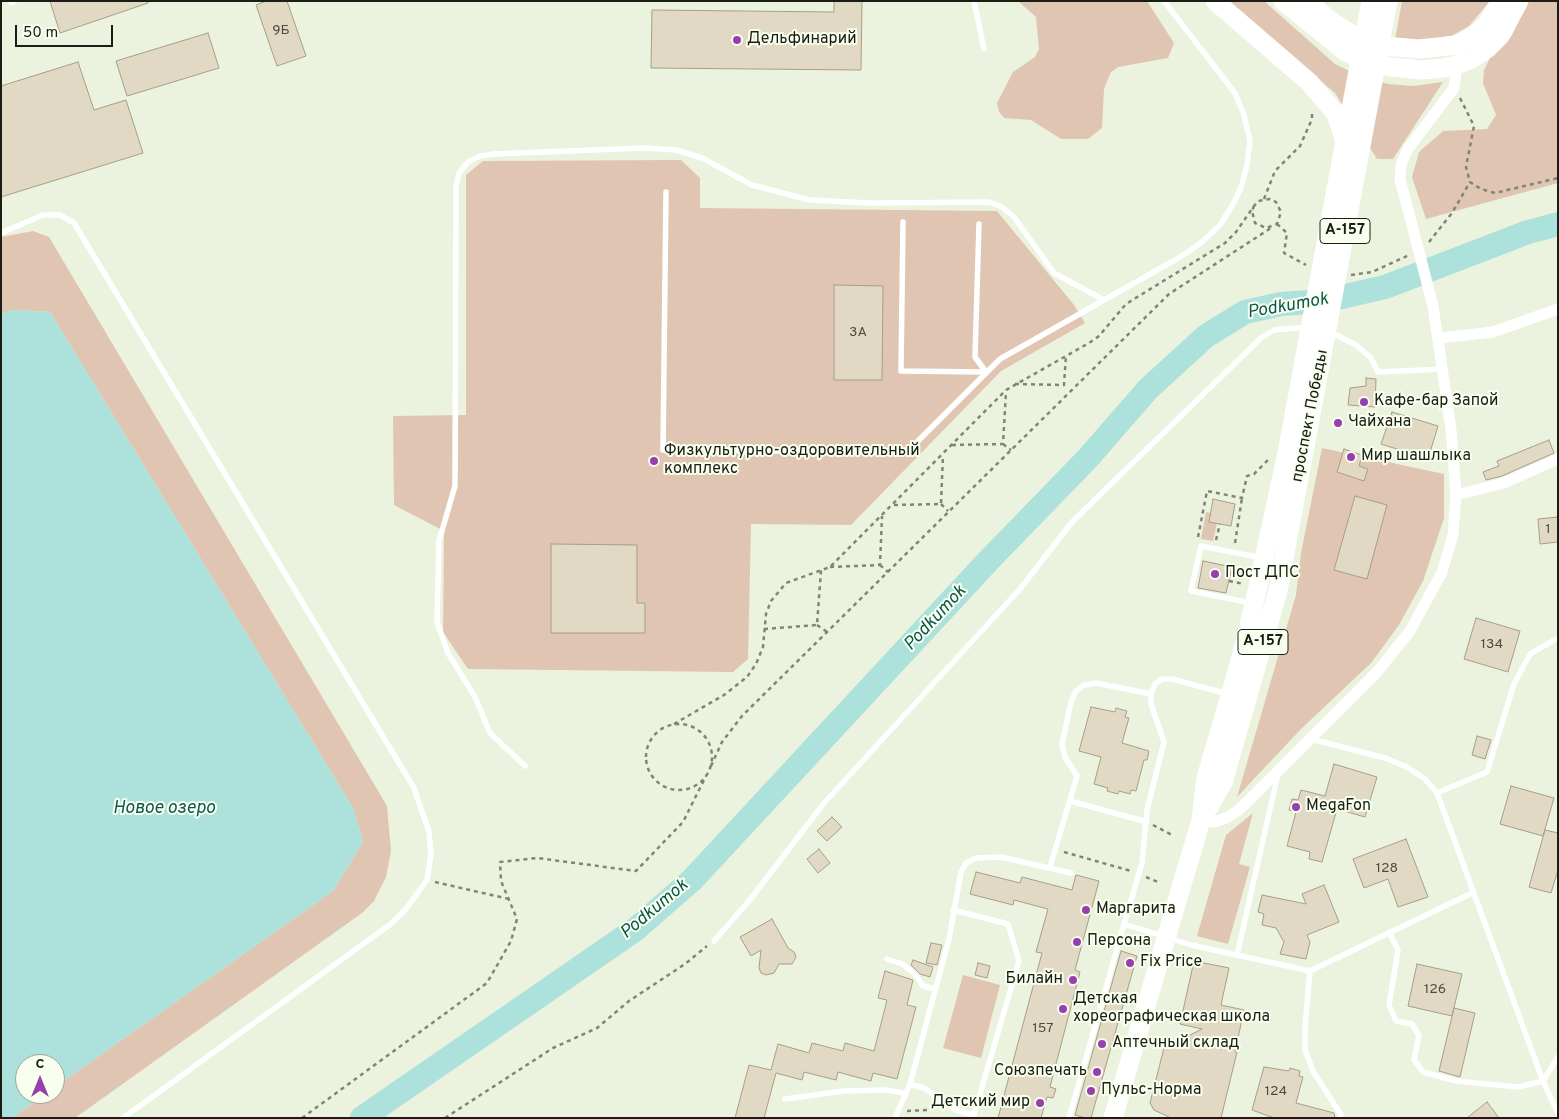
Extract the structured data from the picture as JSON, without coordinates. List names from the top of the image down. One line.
{"streets":{"main road":["А-157","проспект Победы"]},"water":["Podkumok","Новое озеро"],"places":["Дельфинарий","Кафе-бар Запой","Чайхана","Мир шашлыка","Физкультурно-оздоровительный комплекс","Пост ДПС","MegaFon","Маргарита","Персона","Fix Price","Билайн","Детская хореографическая школа","Аптечный склад","Союзпечать","Пульс-Норма","Детский мир"],"house_numbers":["9Б","3А","1","134","128","126","157","124"],"scale_bar":"50 m","north":"top"}
